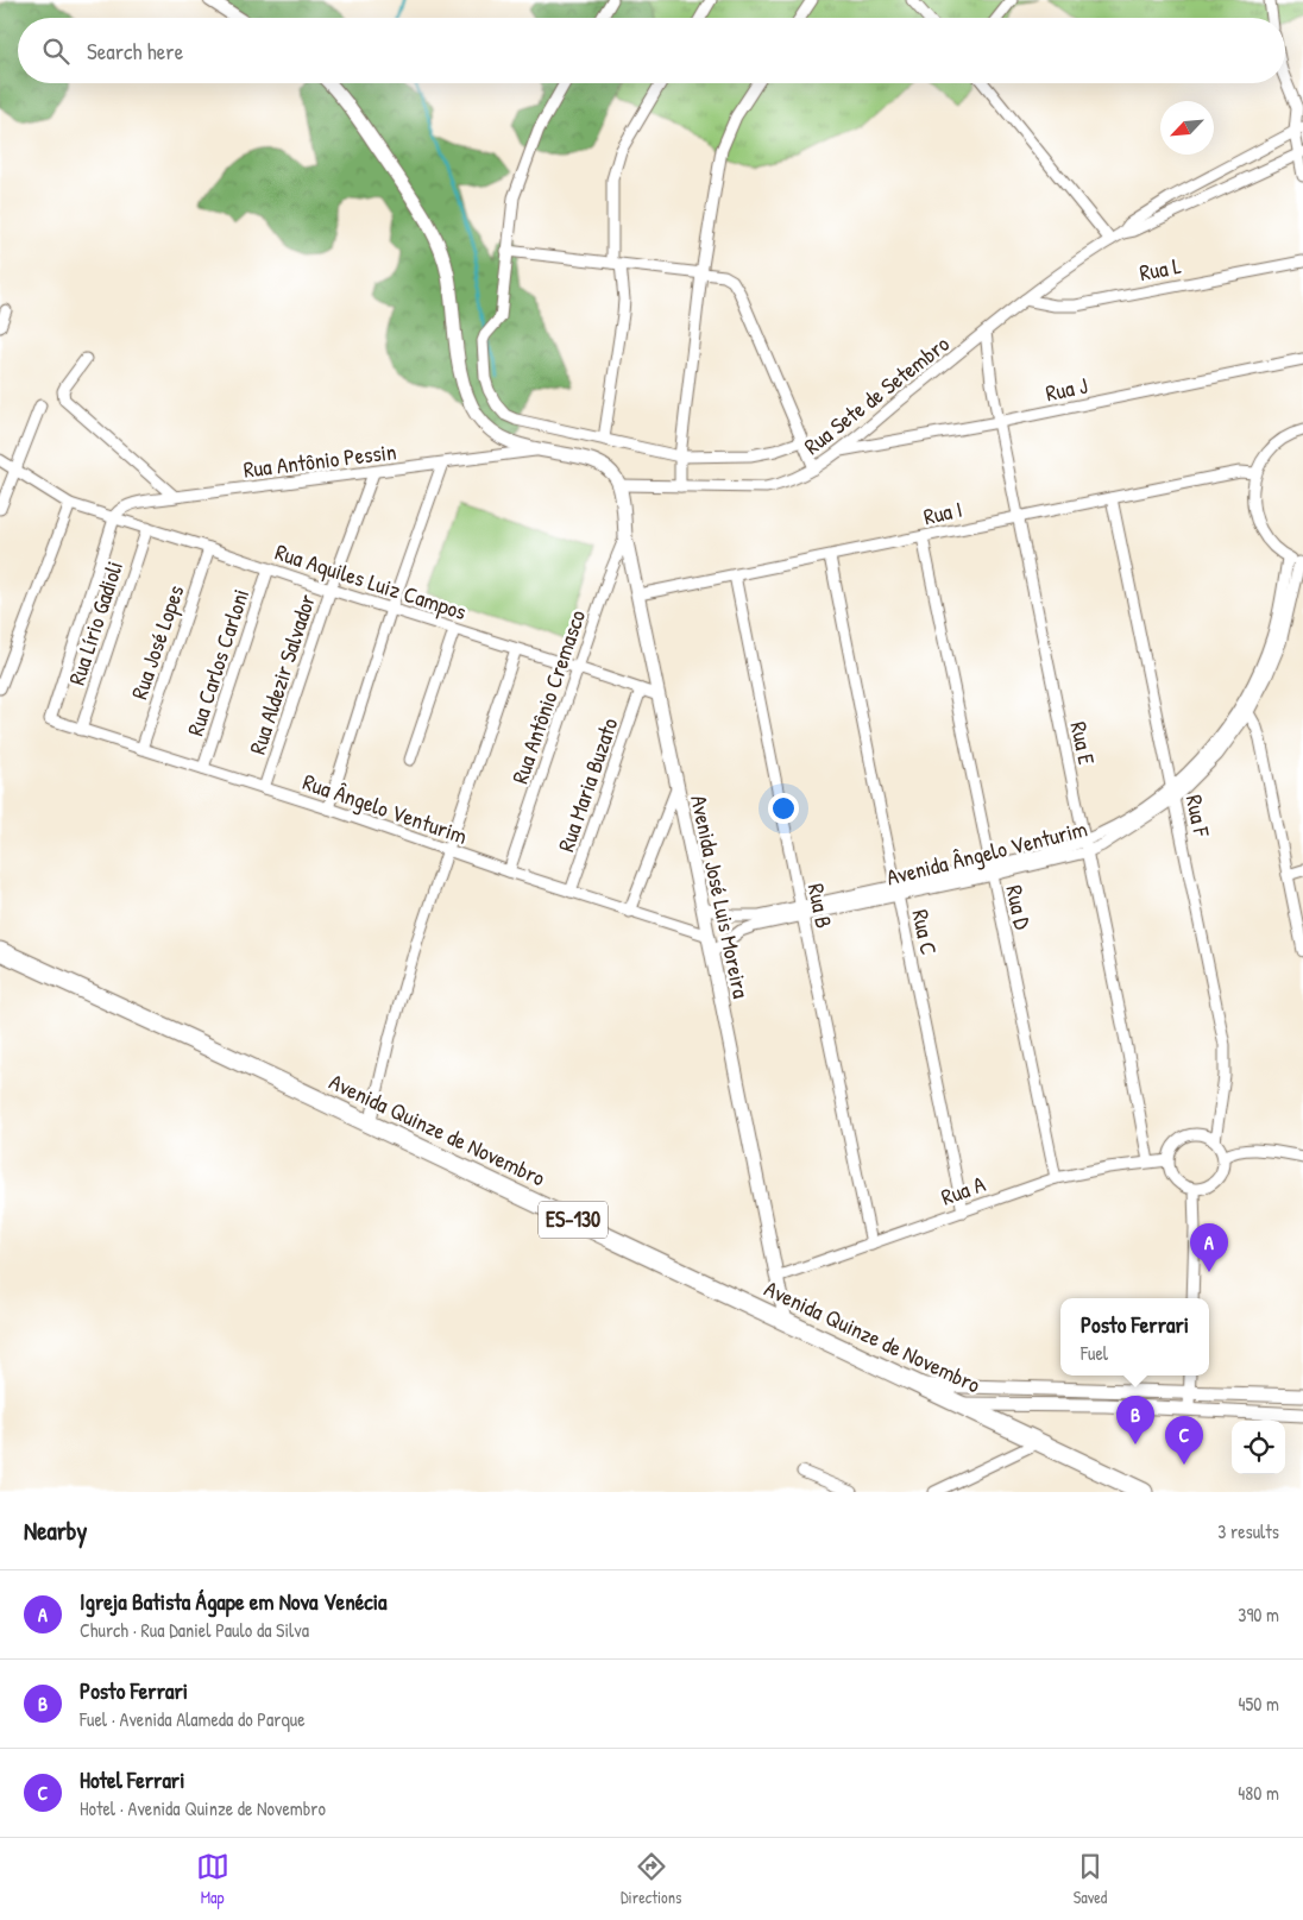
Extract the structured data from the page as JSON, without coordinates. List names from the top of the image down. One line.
{"streets":{"main road":["Avenida Quinze de Novembro","ES-130"],"street":["Rua L","Rua J","Rua Sete de Setembro","Rua Antônio Pessin","Rua I","Rua Aquiles Luiz Campos","Rua Lírio Gadioli","Rua José Lopes","Rua Carlos Carloni","Rua Aldezir Salvador","Rua Antônio Cremasco","Rua E","Rua Maria Buzato","Rua Ângelo Venturim","Rua F","Avenida Ângelo Venturim","Avenida José Luis Moreira","Rua B","Rua D","Rua C","Rua A"]},"crossings":[["Rua L","Rua Sete de Setembro"],["Rua J","Rua Sete de Setembro"],["Rua J","Rua E"],["Rua Sete de Setembro","Rua E"],["Rua Sete de Setembro","Avenida José Luis Moreira"],["Rua Antônio Pessin","Rua Aquiles Luiz Campos"],["Rua Antônio Pessin","Rua Aldezir Salvador"],["Rua Antônio Pessin","Rua Ângelo Venturim"],["Rua I","Rua E"],["Rua I","Rua F"],["Rua I","Avenida José Luis Moreira"],["Rua I","Rua B"],["Rua I","Rua D"],["Rua I","Rua C"],["Rua Aquiles Luiz Campos","Rua Lírio Gadioli"],["Rua Aquiles Luiz Campos","Rua José Lopes"],["Rua Aquiles Luiz Campos","Rua Carlos Carloni"],["Rua Aquiles Luiz Campos","Rua Aldezir Salvador"],["Rua Aquiles Luiz Campos","Rua Antônio Cremasco"],["Rua Aquiles Luiz Campos","Rua Maria Buzato"],["Rua Aquiles Luiz Campos","Rua Ângelo Venturim"],["Rua Aquiles Luiz Campos","Avenida José Luis Moreira"],["Rua Lírio Gadioli","Rua Ângelo Venturim"],["Rua José Lopes","Rua Ângelo Venturim"],["Rua Carlos Carloni","Rua Ângelo Venturim"],["Rua Aldezir Salvador","Rua Ângelo Venturim"],["Rua Antônio Cremasco","Rua Ângelo Venturim"],["Rua Antônio Cremasco","Avenida José Luis Moreira"],["Rua E","Avenida Ângelo Venturim"],["Rua E","Rua A"],["Rua Maria Buzato","Rua Ângelo Venturim"],["Rua Ângelo Venturim","Avenida José Luis Moreira"],["Rua F","Avenida Ângelo Venturim"],["Rua F","Rua A"],["Avenida Ângelo Venturim","Avenida José Luis Moreira"],["Avenida Ângelo Venturim","Rua B"],["Avenida Ângelo Venturim","Rua D"],["Avenida Ângelo Venturim","Rua C"],["Avenida José Luis Moreira","Avenida Quinze de Novembro"],["Avenida José Luis Moreira","Rua A"],["Rua B","Rua A"],["Rua D","Rua A"],["Rua C","Rua A"]],"north":"bottom left","page":{"search":"Search here","pins":["A","B","C"],"popup":["Posto Ferrari","Fuel"],"heading":["Nearby","3 results"],"list":[{"mark":"A","name":"Igreja Batista Ágape em Nova Venécia","note":"Church · Rua Daniel Paulo da Silva","value":"390 m"},{"mark":"B","name":"Posto Ferrari","note":"Fuel · Avenida Alameda do Parque","value":"450 m"},{"mark":"C","name":"Hotel Ferrari","note":"Hotel · Avenida Quinze de Novembro","value":"480 m"}],"nav":["Map","Directions","Saved"]}}
